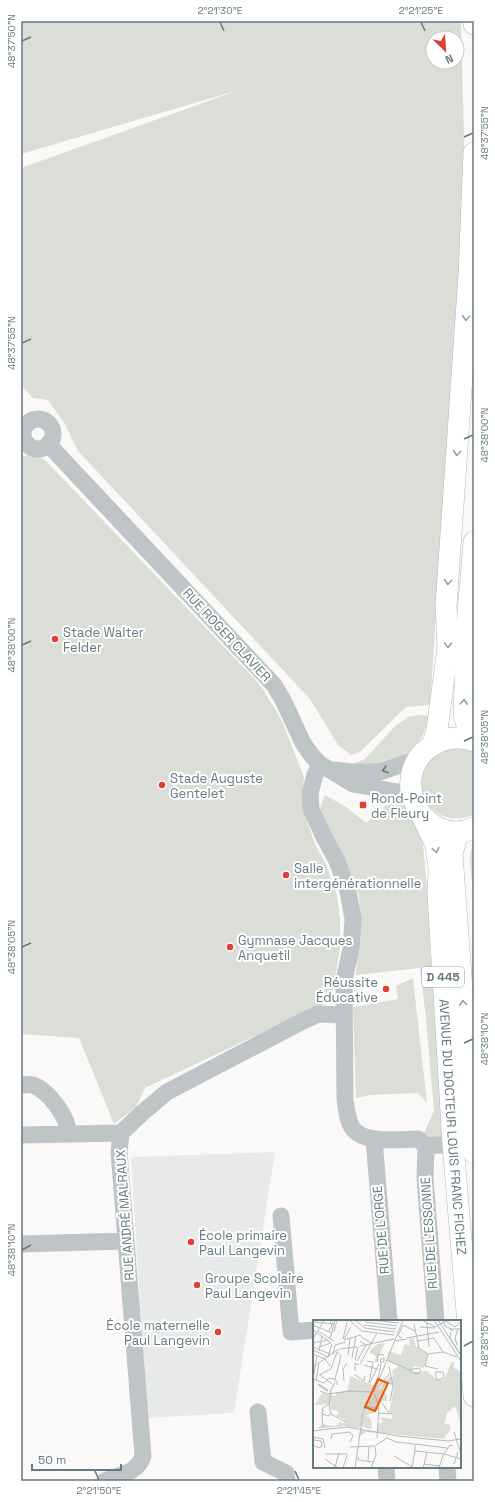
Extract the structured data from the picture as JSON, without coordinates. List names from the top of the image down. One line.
{"streets":{"main road":["D 445","AVENUE DU DOCTEUR LOUIS FRANC FICHEZ"],"street":["RUE ROGER CLAVIER","RUE ANDRÉ MALRAUX","RUE DE L'ORGE","RUE DE L'ESSONNE"]},"crossings":[["RUE ROGER CLAVIER","AVENUE DU DOCTEUR LOUIS FRANC FICHEZ"]],"places":{"other":["Stade Walter Felder","Stade Auguste Gentelet","Salle intergénérationnelle","Gymnase Jacques Anquetil","Réussite Éducative","École primaire Paul Langevin","Groupe Scolaire Paul Langevin","École maternelle Paul Langevin"],"transit":["Rond-Point de Fleury"]},"scale_bar":"50 m","north":"bottom right","coordinates":["2°21'30\"E","2°21'25\"E","48°37'50\"N","48°37'55\"N","48°38'00\"N","48°38'05\"N","48°38'10\"N","48°38'15\"N","2°21'50\"E","2°21'45\"E"]}
